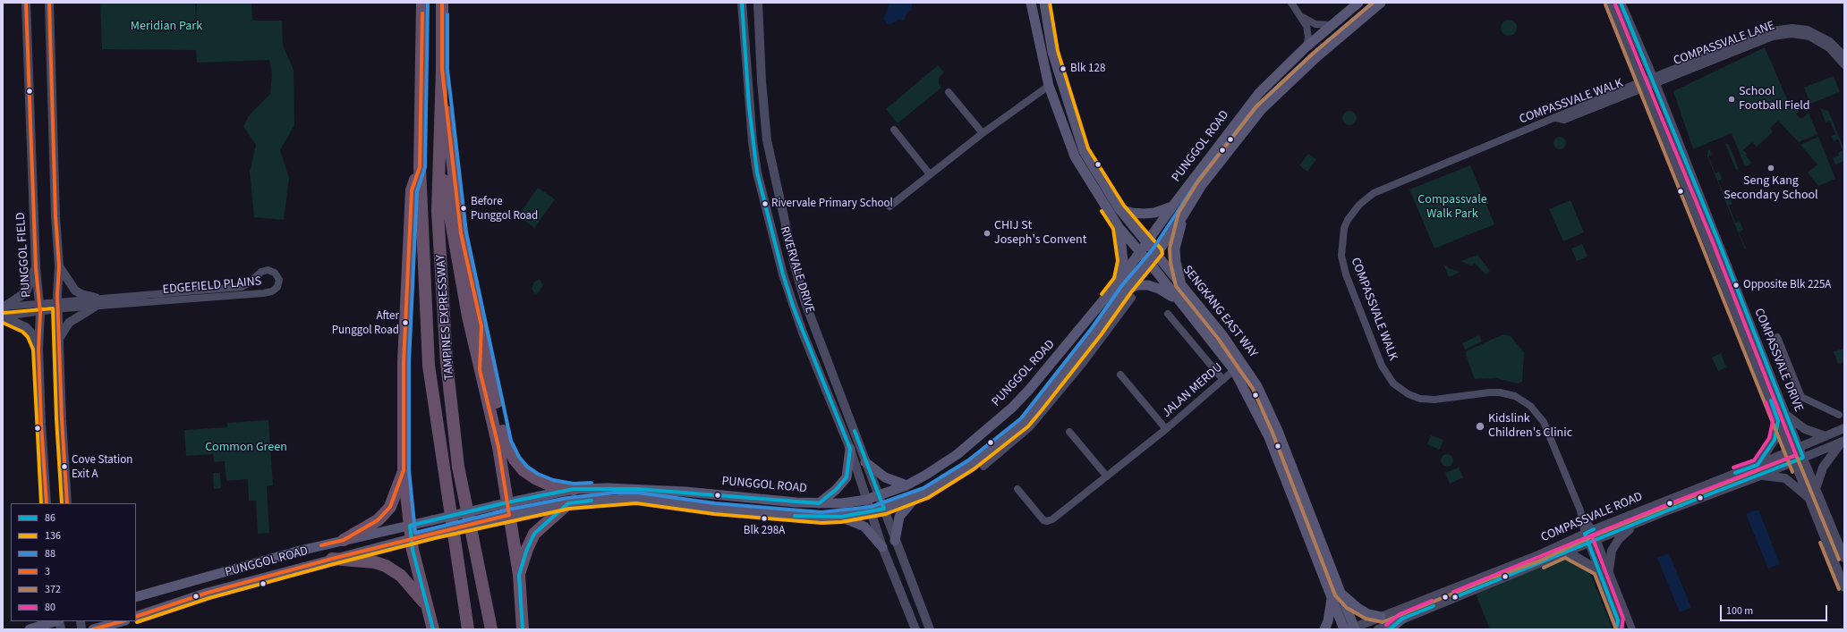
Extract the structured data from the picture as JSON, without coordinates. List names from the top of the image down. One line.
{"streets":{"highway":["TAMPINES EXPRESSWAY"],"main road":["PUNGGOL ROAD","SENGKANG EAST WAY"],"street":["COMPASSVALE LANE","COMPASSVALE WALK","PUNGGOL FIELD","RIVERVALE DRIVE","EDGEFIELD PLAINS","COMPASSVALE DRIVE","JALAN MERDU","COMPASSVALE ROAD"]},"crossings":[["COMPASSVALE LANE","COMPASSVALE WALK"],["COMPASSVALE WALK","COMPASSVALE DRIVE"],["COMPASSVALE WALK","COMPASSVALE ROAD"],["PUNGGOL ROAD","RIVERVALE DRIVE"],["PUNGGOL ROAD","SENGKANG EAST WAY"],["PUNGGOL FIELD","EDGEFIELD PLAINS"],["SENGKANG EAST WAY","JALAN MERDU"],["SENGKANG EAST WAY","COMPASSVALE ROAD"],["COMPASSVALE DRIVE","COMPASSVALE ROAD"]],"parks":["Meridian Park","Compassvale Walk Park","Common Green"],"places":["Blk 128","School Football Field","Seng Kang Secondary School","Rivervale Primary School","Before Punggol Road","CHIJ St Joseph's Convent","Opposite Blk 225A","After Punggol Road","Kidslink Children's Clinic","Cove Station Exit A","Blk 298A"],"lines":["transit line 86","transit line 136","transit line 88","transit line 3","transit line 372","transit line 80"],"legend":["86","136","88","3","372","80"],"scale_bar":"100 m"}
